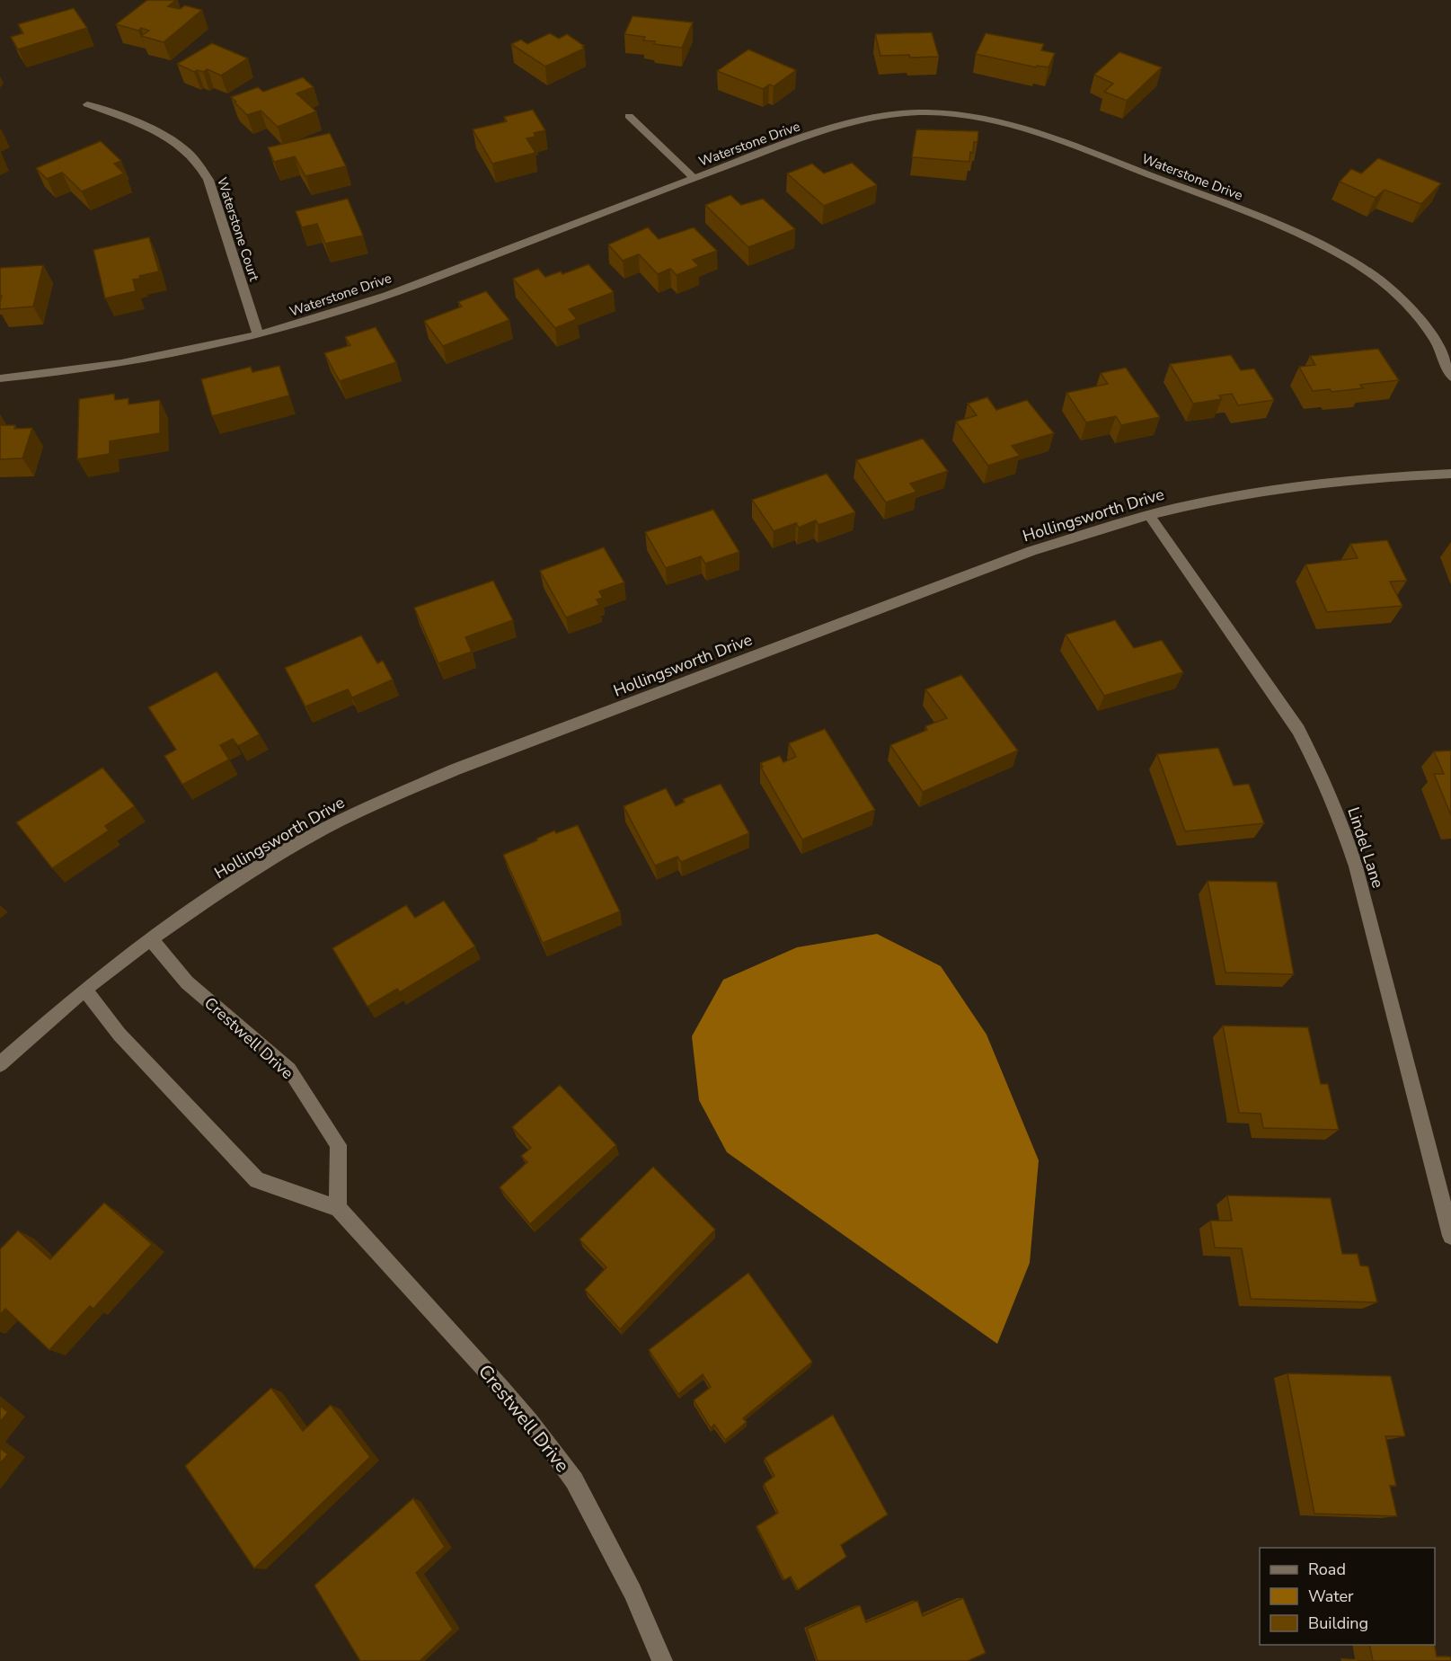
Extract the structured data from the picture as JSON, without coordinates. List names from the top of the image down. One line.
{"streets":{"street":["Waterstone Drive","Waterstone Court","Hollingsworth Drive","Lindel Lane","Crestwell Drive"]},"crossings":[["Waterstone Drive","Waterstone Court"],["Hollingsworth Drive","Lindel Lane"],["Hollingsworth Drive","Crestwell Drive"]],"legend":["Road","Water","Building"]}
